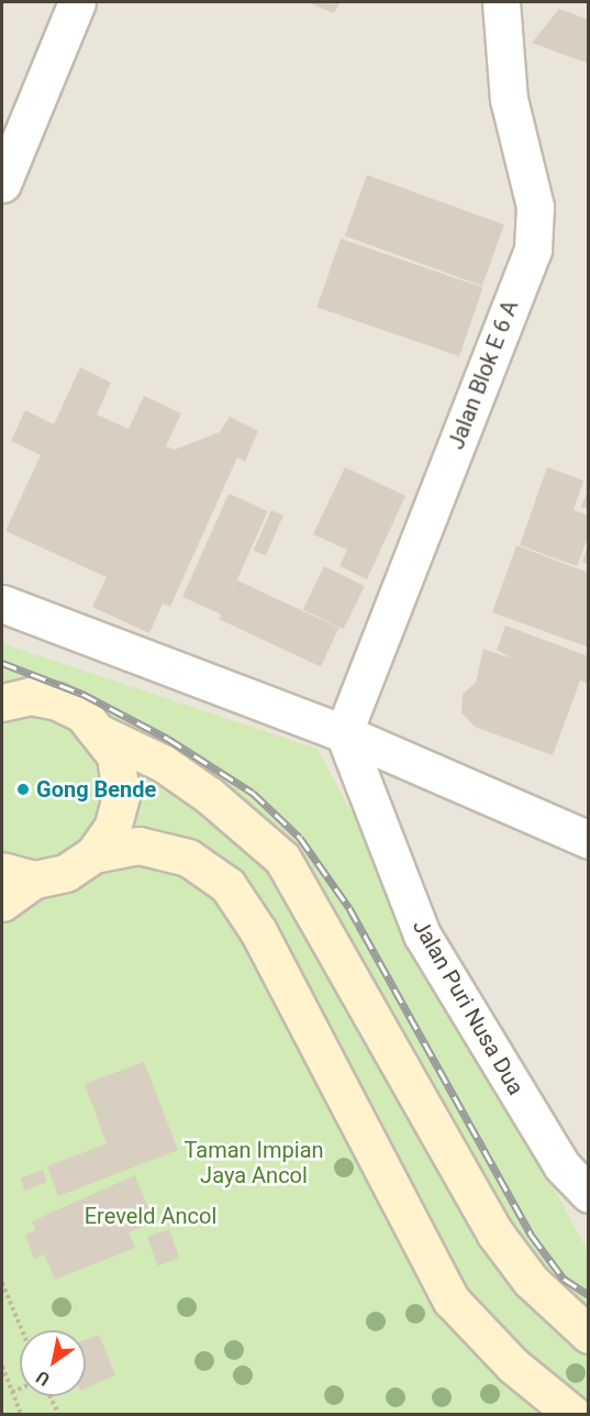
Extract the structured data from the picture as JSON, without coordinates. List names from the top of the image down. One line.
{"streets":{"street":["Jalan Blok E 6 A","Jalan Puri Nusa Dua"]},"crossings":[["Jalan Blok E 6 A","Jalan Puri Nusa Dua"]],"parks":["Taman Impian Jaya Ancol","Ereveld Ancol"],"places":["Gong Bende"],"north":"bottom left"}
